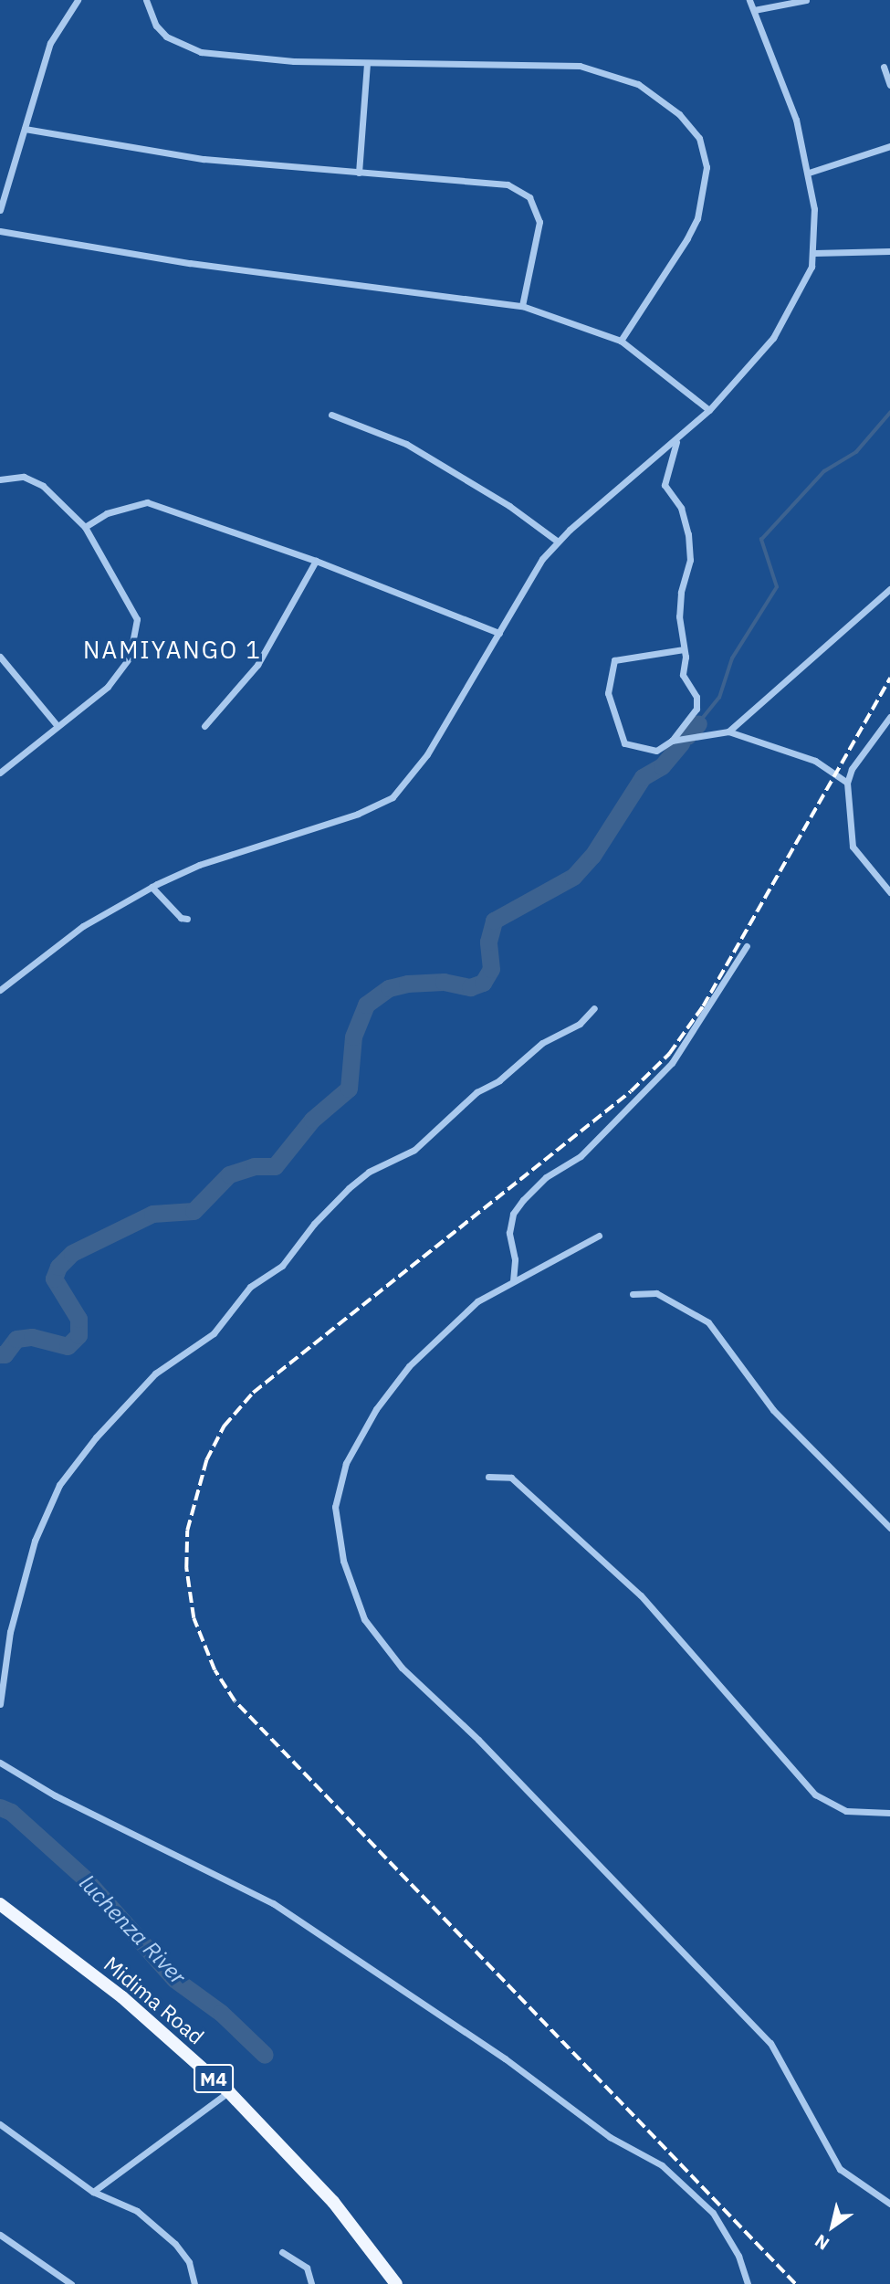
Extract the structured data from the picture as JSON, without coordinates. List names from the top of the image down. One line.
{"streets":{"main road":["Midima Road","M4"]},"districts":["NAMIYANGO 1"],"water":["luchenza River"],"north":"bottom left"}
